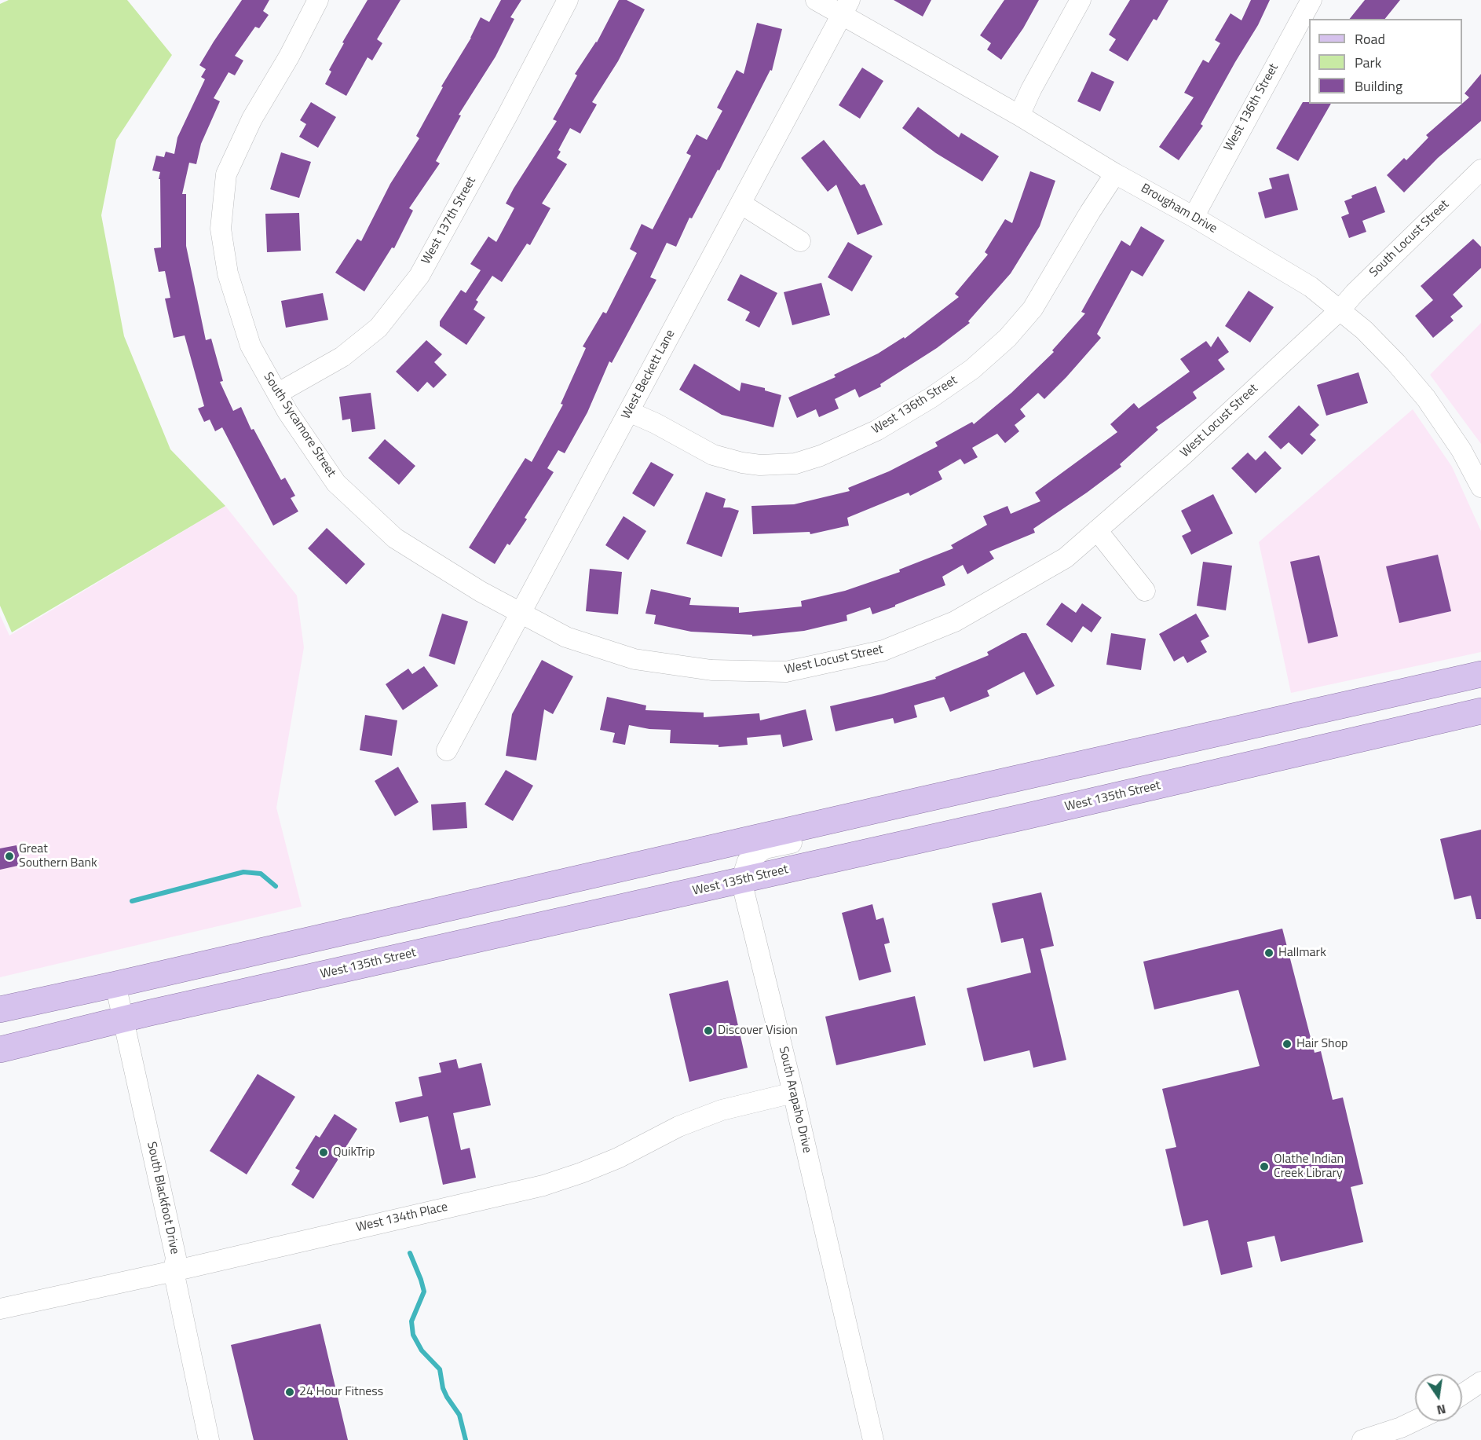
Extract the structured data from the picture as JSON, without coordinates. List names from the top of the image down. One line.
{"streets":{"main road":["West 135th Street"],"street":["West 136th Street","Brougham Drive","West 137th Street","South Locust Street","West Beckett Lane","West Locust Street","South Sycamore Street","South Arapaho Drive","South Blackfoot Drive","West 134th Place"]},"crossings":[["West 136th Street","Brougham Drive"],["West 136th Street","West Beckett Lane"],["Brougham Drive","South Locust Street"],["Brougham Drive","West Beckett Lane"],["Brougham Drive","West Locust Street"],["West 137th Street","South Sycamore Street"],["South Locust Street","West Locust Street"],["West Beckett Lane","West Locust Street"],["West Beckett Lane","South Sycamore Street"],["West Locust Street","South Sycamore Street"],["West 135th Street","South Arapaho Drive"],["West 135th Street","South Blackfoot Drive"],["South Arapaho Drive","West 134th Place"],["South Blackfoot Drive","West 134th Place"]],"places":["Great Southern Bank","Hallmark","Discover Vision","Hair Shop","QuikTrip","Olathe Indian Creek Library","24 Hour Fitness"],"legend":["Road","Park","Building"],"north":"bottom"}
